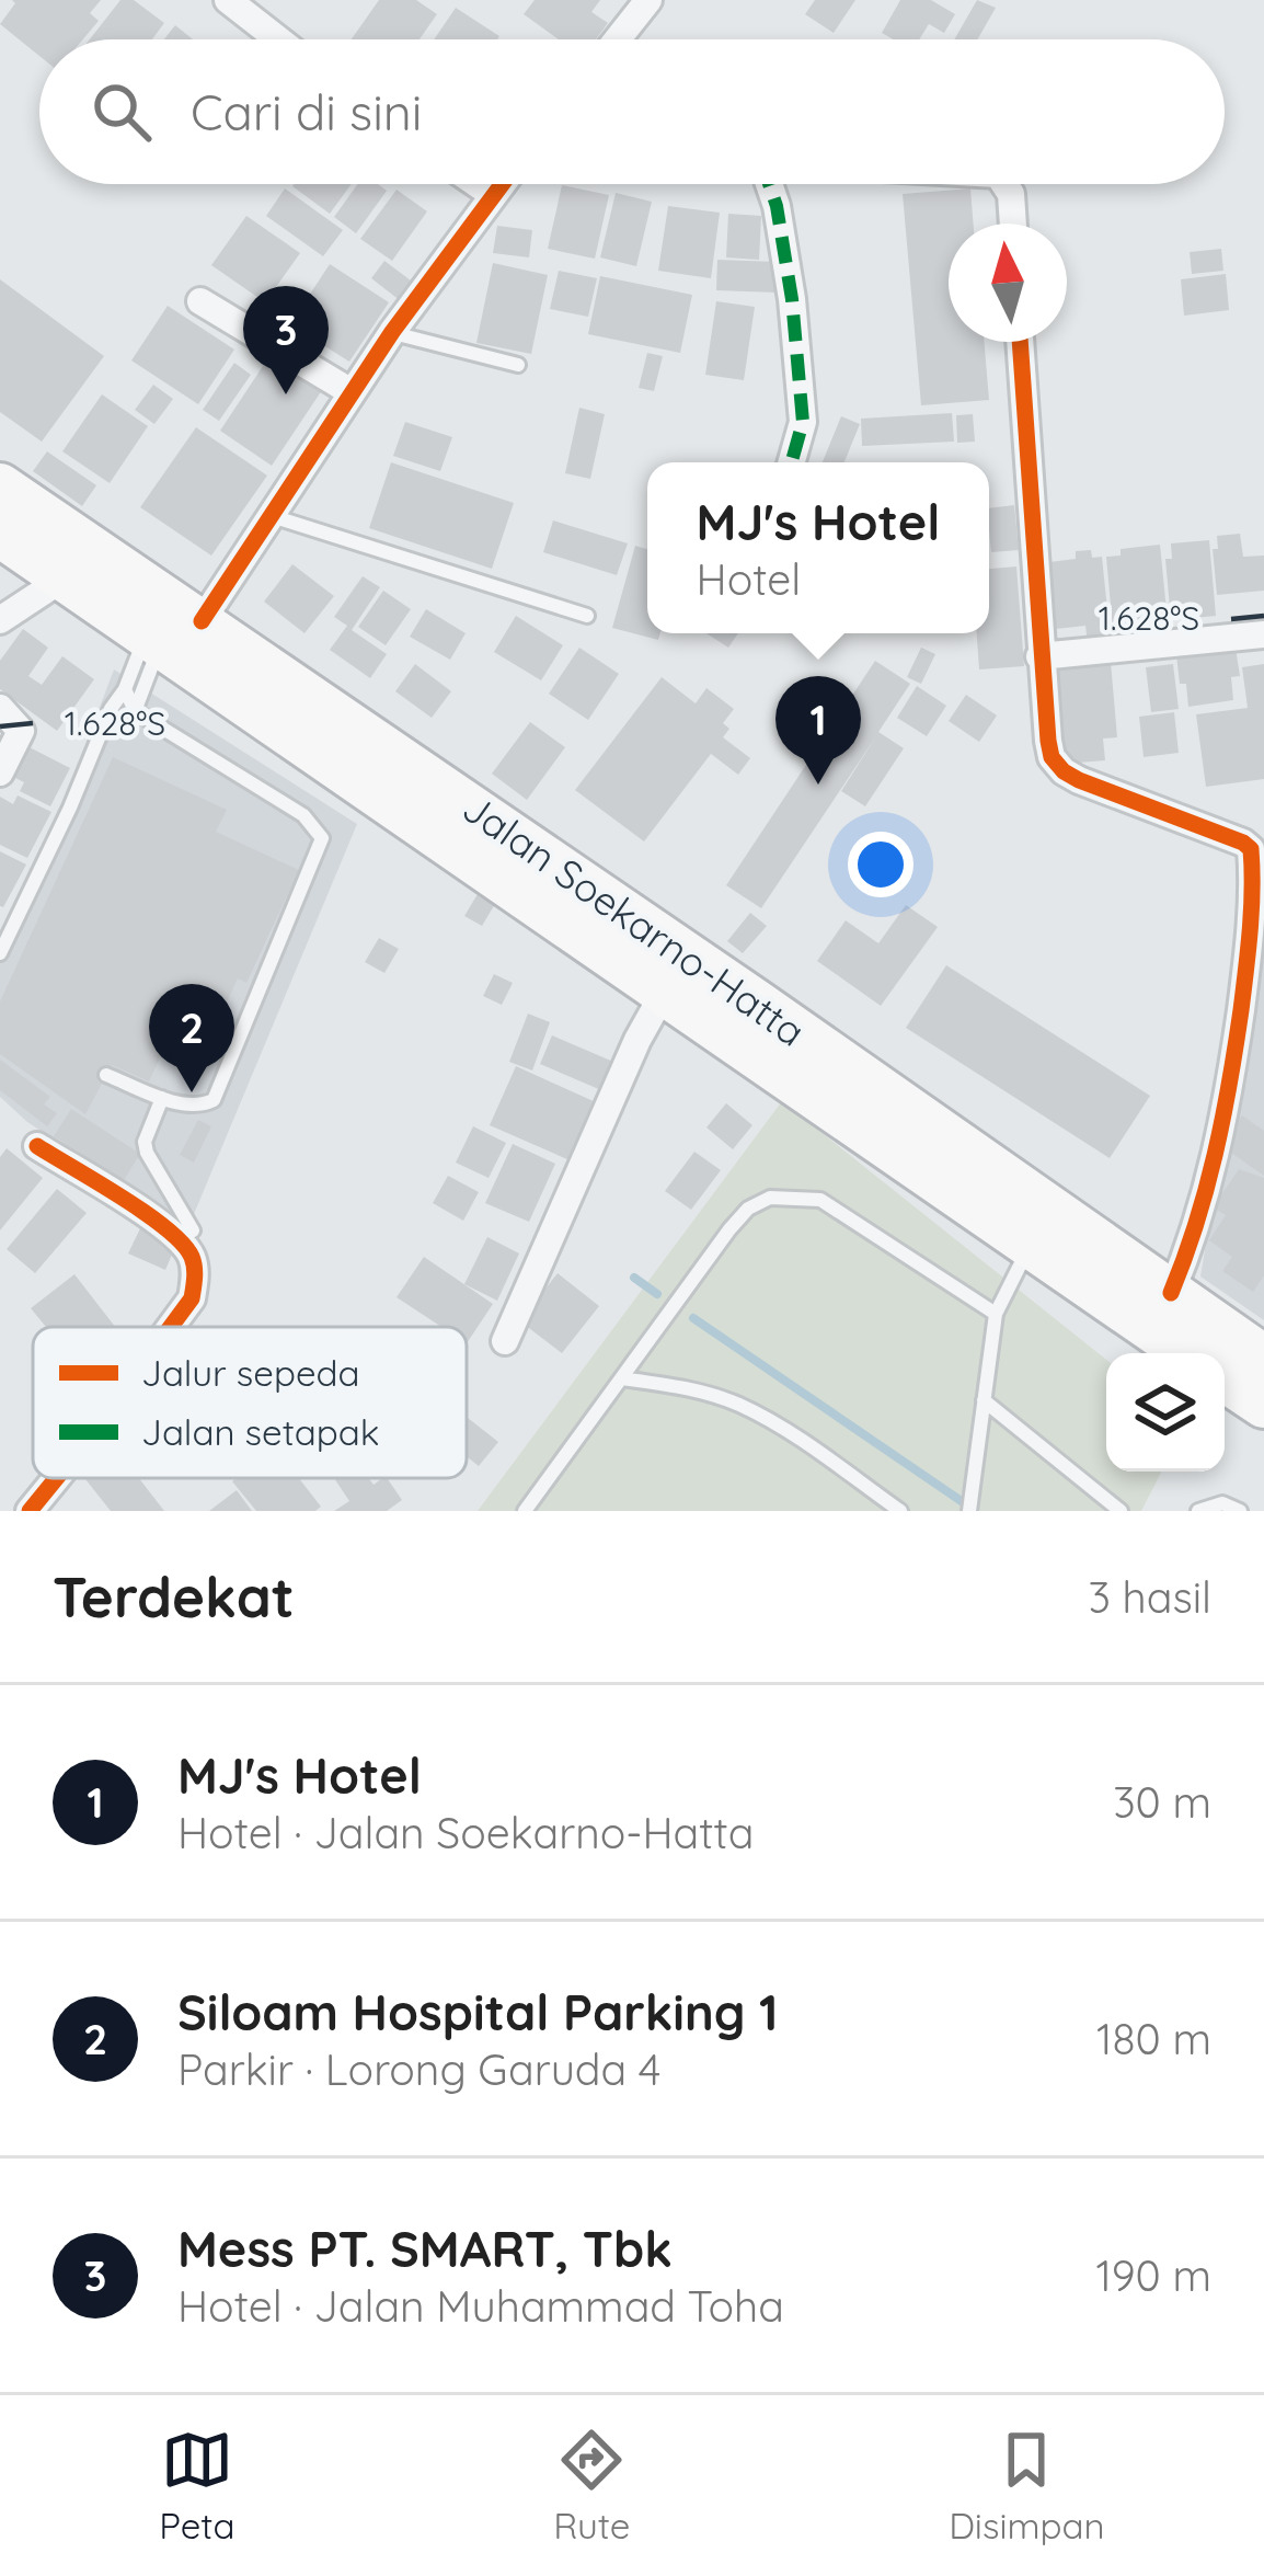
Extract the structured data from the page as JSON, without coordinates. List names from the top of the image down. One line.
{"streets":{"highway":["Jalan Soekarno-Hatta"]},"legend":["Jalur sepeda","Jalan setapak"],"north":"top","page":{"search":"Cari di sini","pins":["3","1","2"],"popup":["MJ's Hotel","Hotel"],"heading":["Terdekat","3 hasil"],"list":[{"mark":"1","name":"MJ's Hotel","note":"Hotel · Jalan Soekarno-Hatta","value":"30 m"},{"mark":"2","name":"Siloam Hospital Parking 1","note":"Parkir · Lorong Garuda 4","value":"180 m"},{"mark":"3","name":"Mess PT. SMART, Tbk","note":"Hotel · Jalan Muhammad Toha","value":"190 m"}],"nav":["Peta","Rute","Disimpan"]},"coordinates":["1.628°S"]}
